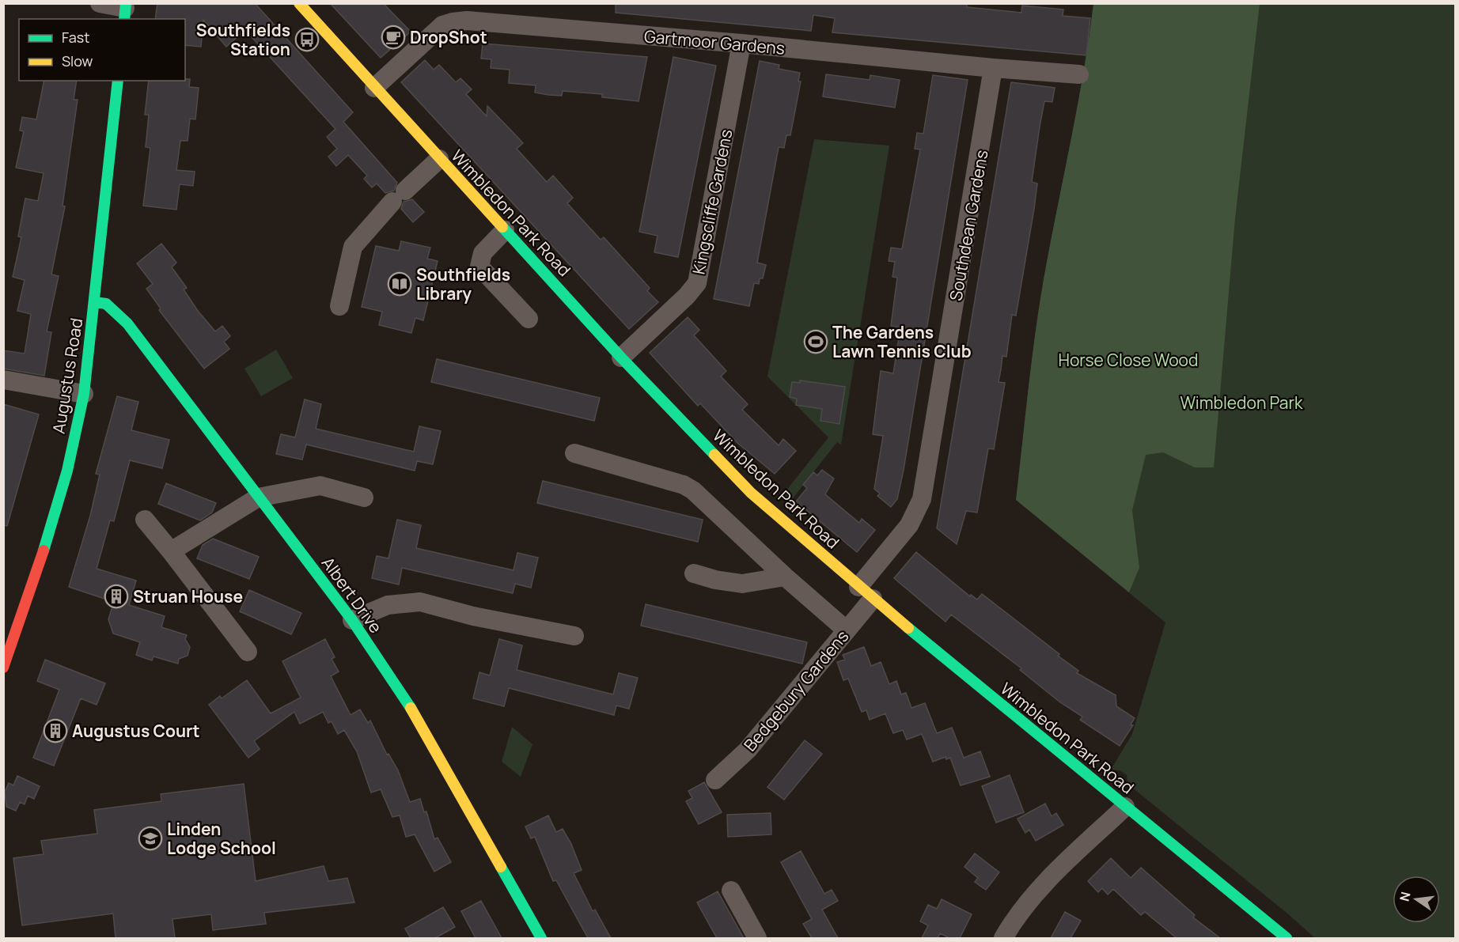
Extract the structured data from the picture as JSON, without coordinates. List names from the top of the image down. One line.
{"streets":{"street":["Gartmoor Gardens","Kingscliffe Gardens","Wimbledon Park Road","Southdean Gardens","Augustus Road","Albert Drive","Bedgebury Gardens"]},"crossings":[["Gartmoor Gardens","Kingscliffe Gardens"],["Gartmoor Gardens","Wimbledon Park Road"],["Gartmoor Gardens","Southdean Gardens"],["Kingscliffe Gardens","Wimbledon Park Road"],["Wimbledon Park Road","Southdean Gardens"],["Wimbledon Park Road","Bedgebury Gardens"],["Southdean Gardens","Bedgebury Gardens"],["Augustus Road","Albert Drive"]],"parks":["Horse Close Wood","Wimbledon Park"],"places":{"cafe":["DropShot"],"bus stop":["Southfields Station"],"library":["Southfields Library"],"sports":["The Gardens Lawn Tennis Club"],"building":["Struan House","Augustus Court"],"school or university":["Linden Lodge School"]},"legend":["Fast","Slow"],"north":"left"}
